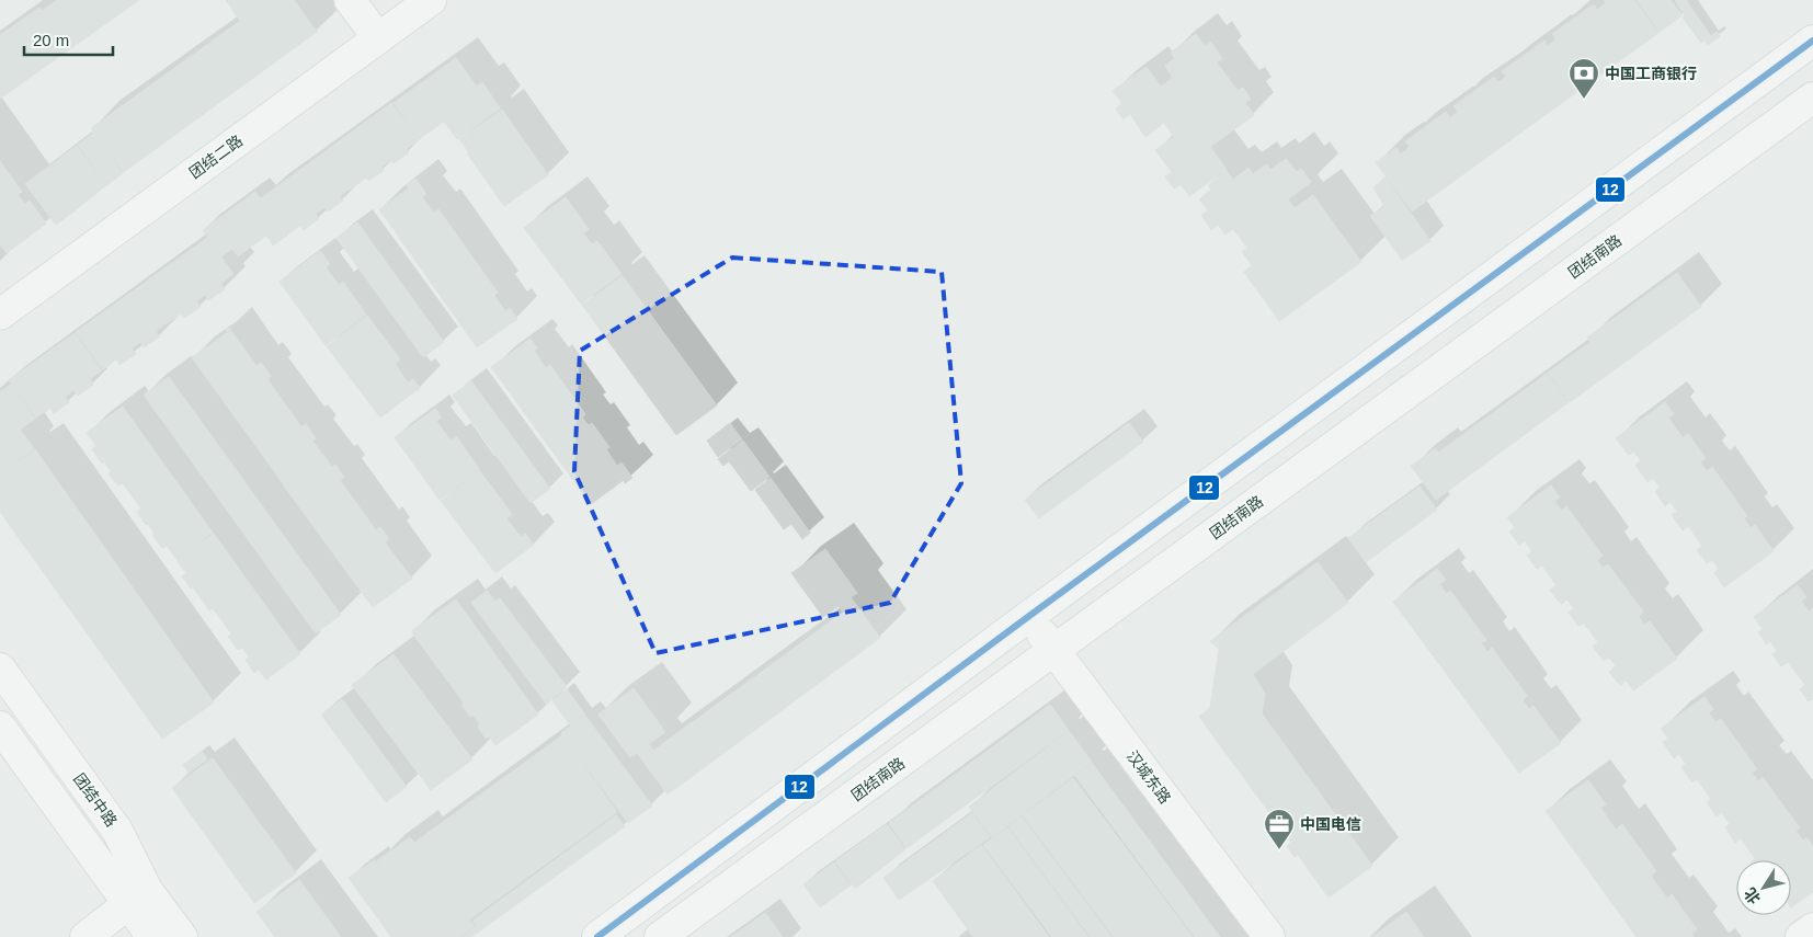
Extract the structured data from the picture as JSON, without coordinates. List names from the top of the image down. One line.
{"streets":{"street":["团结二路","团结南路","汉城东路","团结中路"]},"crossings":[["团结南路","汉城东路"]],"places":{"bank":["中国工商银行"],"office":["中国电信"]},"lines":["transit line 12"],"scale_bar":"20 m","north":"bottom left"}
